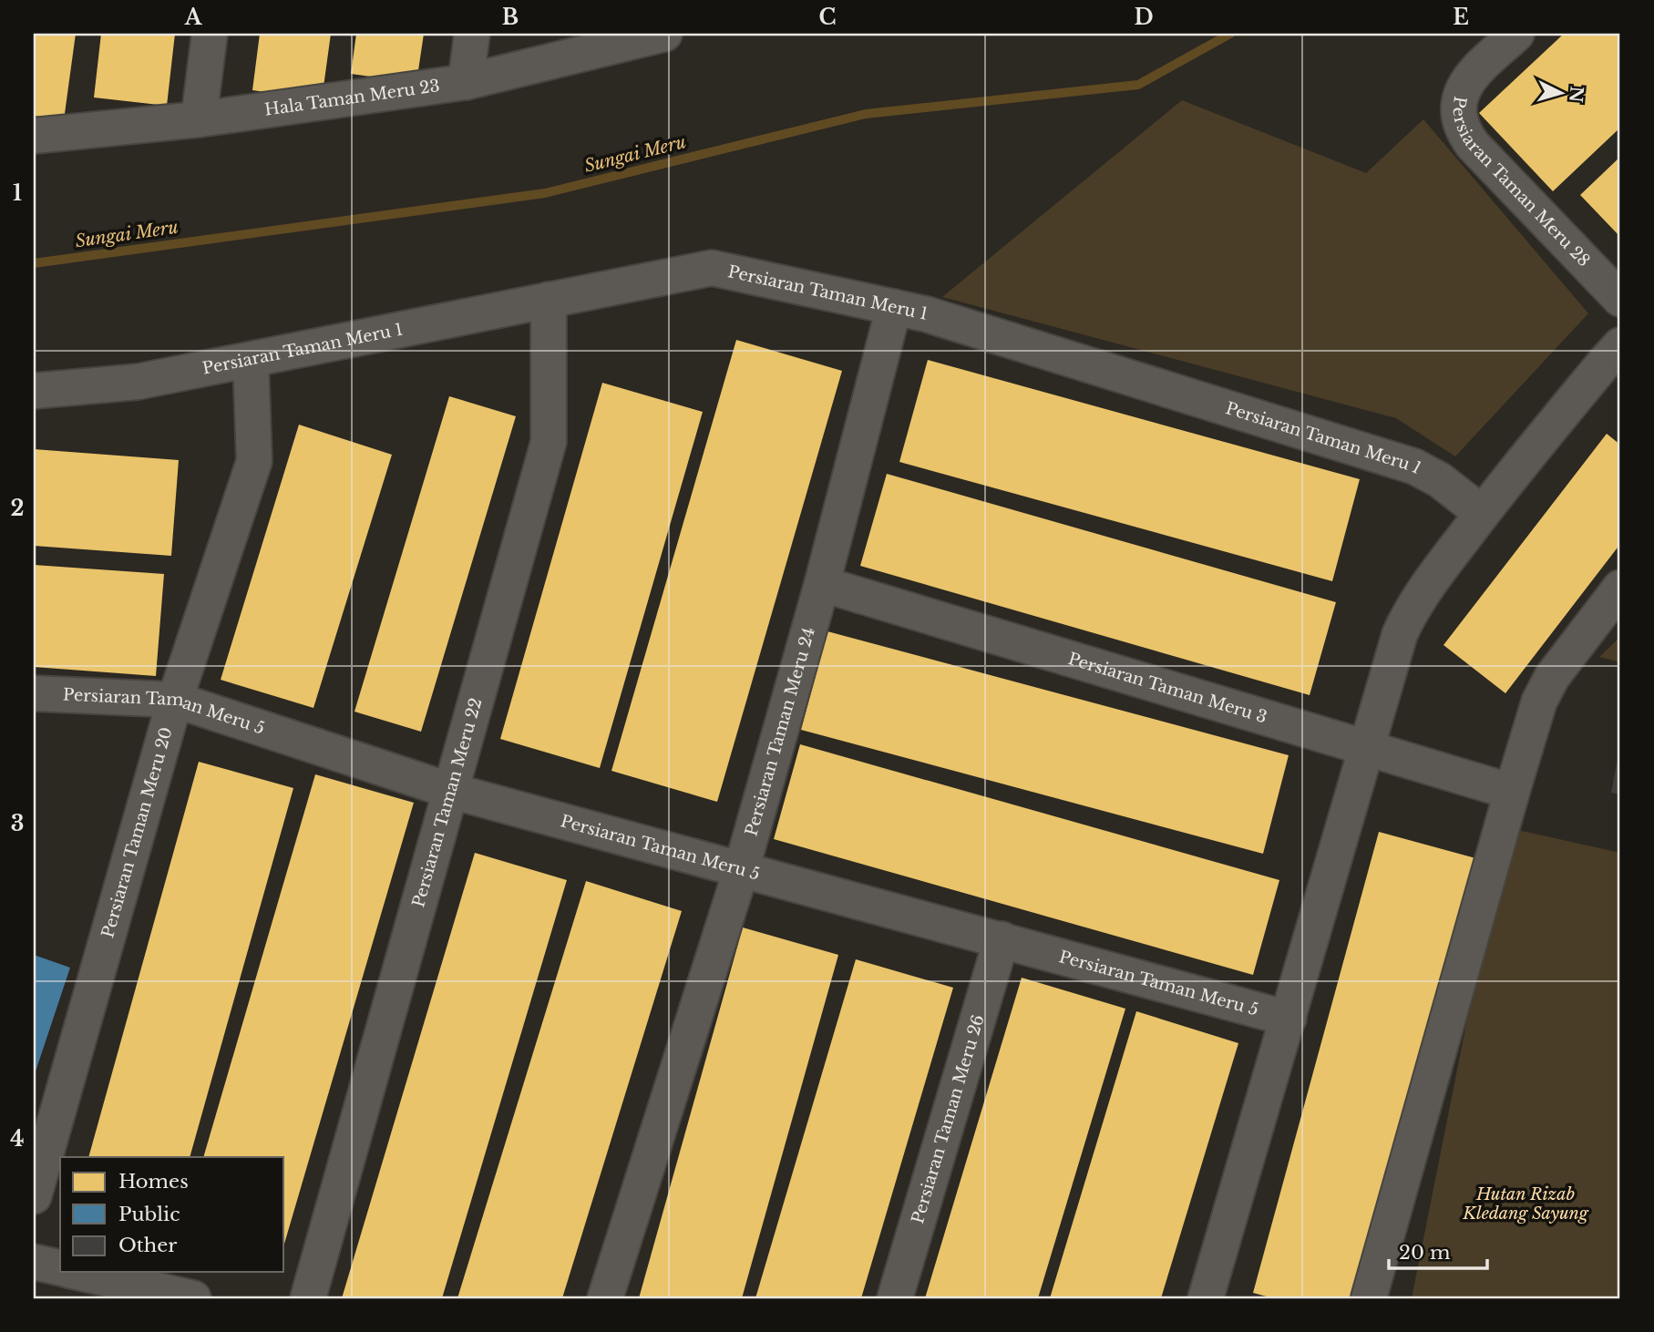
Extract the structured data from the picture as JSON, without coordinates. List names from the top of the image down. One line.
{"streets":{"street":["Hala Taman Meru 23","Persiaran Taman Meru 28","Persiaran Taman Meru 1","Persiaran Taman Meru 3","Persiaran Taman Meru 5","Persiaran Taman Meru 24","Persiaran Taman Meru 22","Persiaran Taman Meru 20","Persiaran Taman Meru 26"]},"crossings":[["Persiaran Taman Meru 1","Persiaran Taman Meru 24"],["Persiaran Taman Meru 1","Persiaran Taman Meru 22"],["Persiaran Taman Meru 1","Persiaran Taman Meru 20"],["Persiaran Taman Meru 3","Persiaran Taman Meru 24"],["Persiaran Taman Meru 5","Persiaran Taman Meru 24"],["Persiaran Taman Meru 5","Persiaran Taman Meru 22"],["Persiaran Taman Meru 5","Persiaran Taman Meru 20"],["Persiaran Taman Meru 5","Persiaran Taman Meru 26"]],"water":["Sungai Meru"],"parks":["Hutan Rizab Kledang Sayung"],"legend":["Homes","Public","Other"],"scale_bar":"20 m","north":"right","grid":{"columns":["A","B","C","D","E"],"rows":["1","2","3","4"]}}
